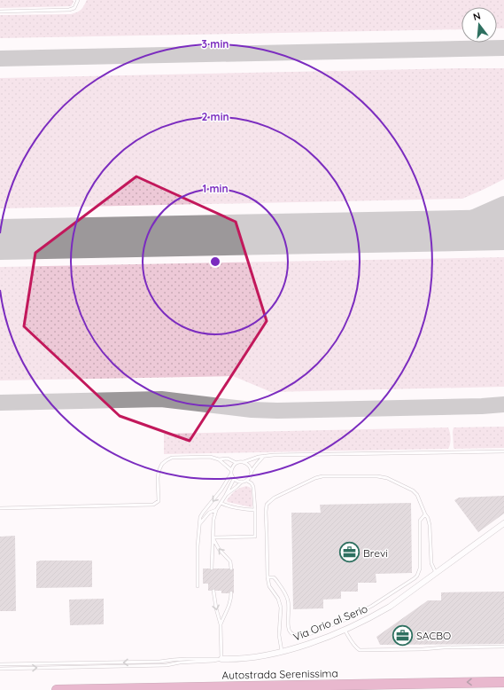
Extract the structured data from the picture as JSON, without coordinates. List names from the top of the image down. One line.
{"streets":{"highway":["Autostrada Serenissima"],"street":["Via Orio al Serio"]},"one_way":["Autostrada Serenissima"],"places":{"office":["Brevi","SACBO"]},"north":"top","rings":["3 min","2 min","1 min"]}
